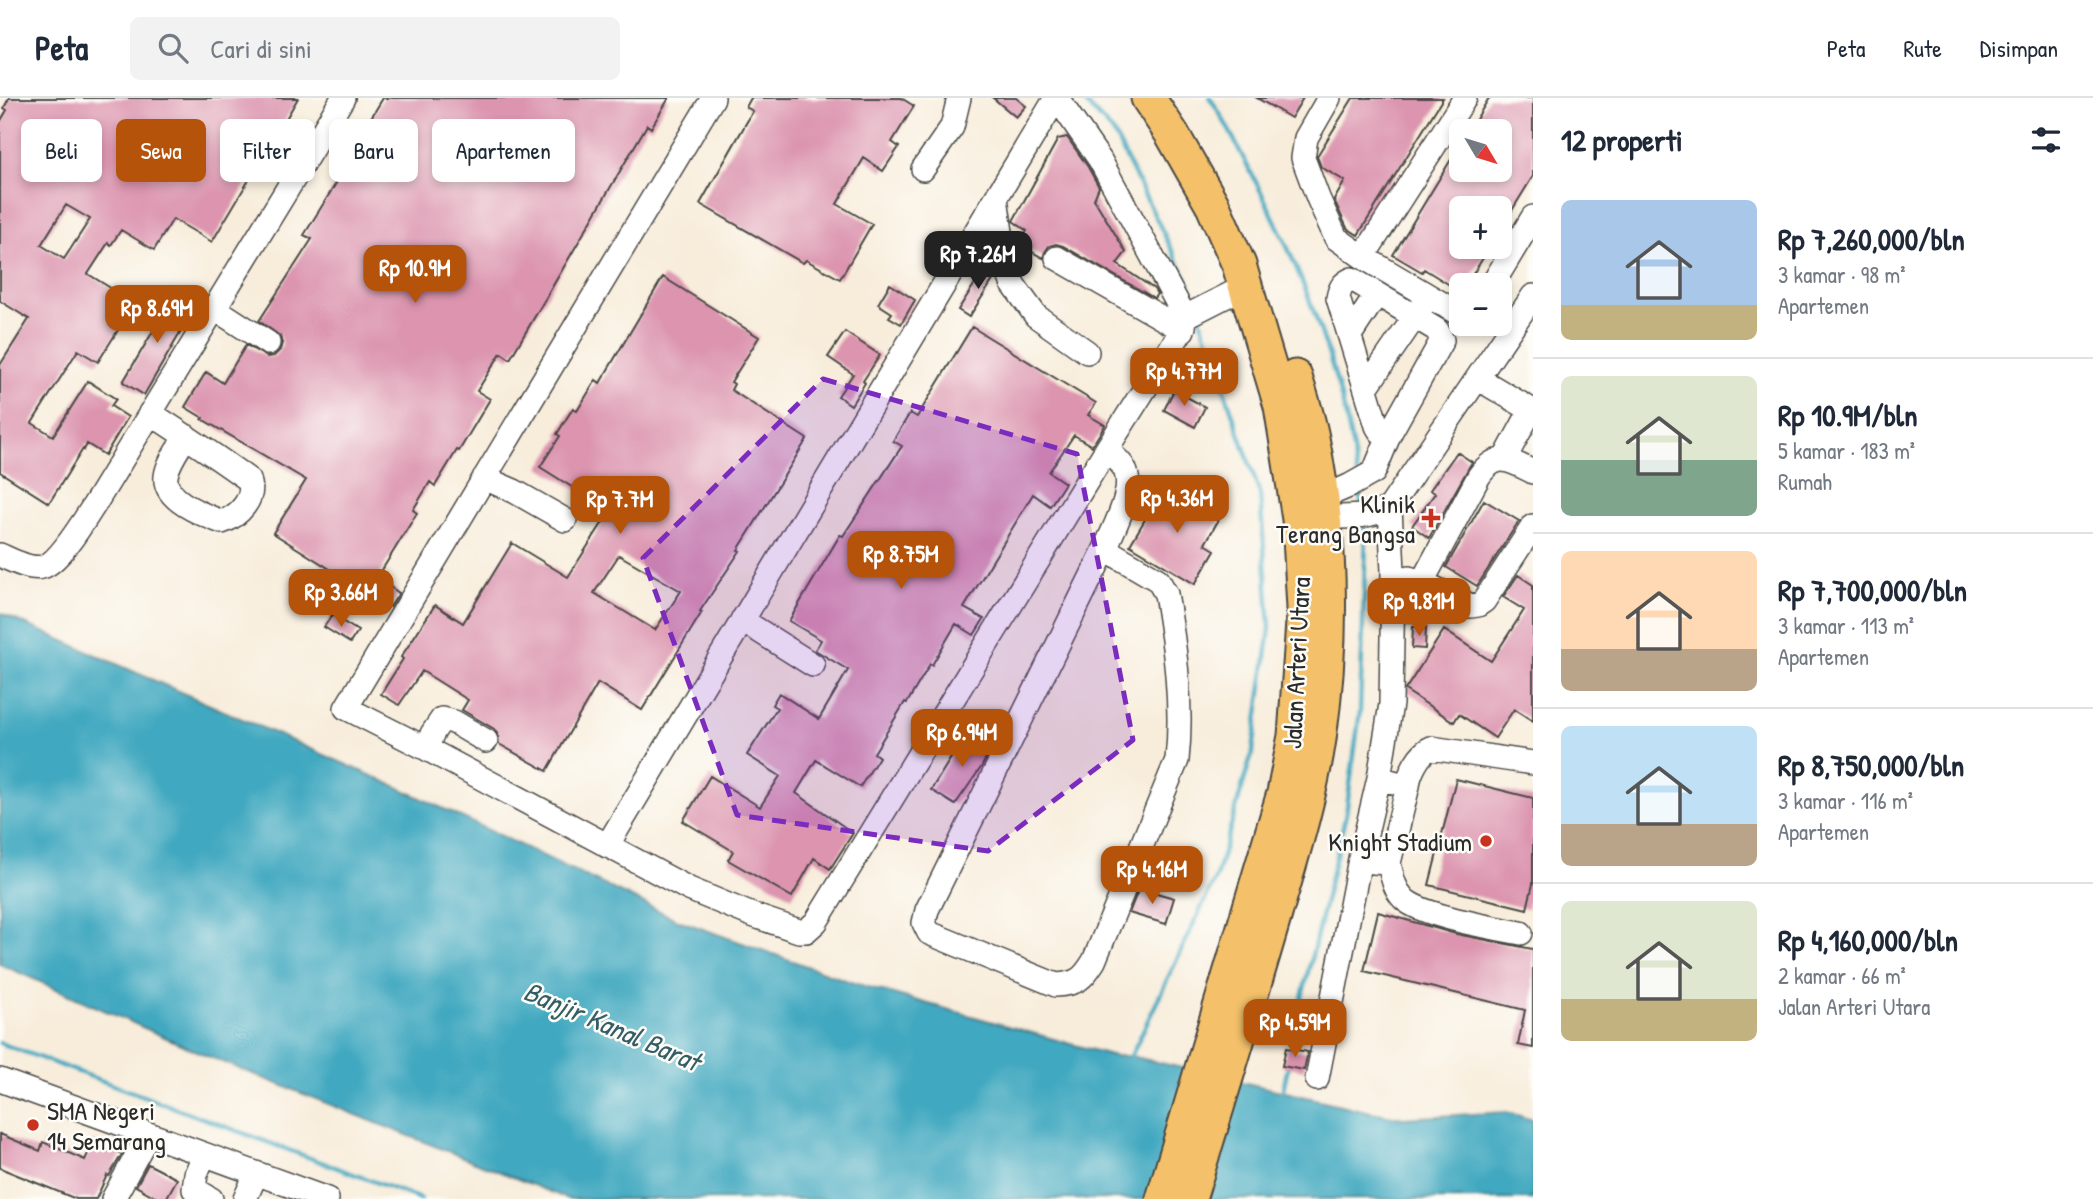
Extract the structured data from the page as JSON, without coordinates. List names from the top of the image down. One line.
{"streets":{"highway":["Jalan Arteri Utara"]},"water":["Banjir Kanal Barat"],"places":{"health":["Klinik Terang Bangsa"],"other":["Knight Stadium","SMA Negeri 14 Semarang"]},"north":"bottom right","page":{"header":"Peta","search":"Cari di sini","nav":["Peta","Rute","Disimpan"],"heading":"12 properti","map_buttons":["+","−"],"chip":["Beli","Sewa","Filter","Baru","Apartemen"],"list":[{"name":"Rp 7,260,000/bln","note":"3 kamar · 98 m² · Apartemen"},{"name":"Rp 10.9M/bln","note":"5 kamar · 183 m² · Rumah"},{"name":"Rp 7,700,000/bln","note":"3 kamar · 113 m² · Apartemen"},{"name":"Rp 8,750,000/bln","note":"3 kamar · 116 m² · Apartemen"},{"name":"Rp 4,160,000/bln","note":"2 kamar · 66 m² · Jalan Arteri Utara"}],"price":["Rp 7.26M","Rp 10.9M","Rp 8.69M","Rp 4.77M","Rp 4.36M","Rp 7.7M","Rp 8.75M","Rp 3.66M","Rp 9.81M","Rp 6.94M","Rp 4.16M","Rp 4.59M"]}}
